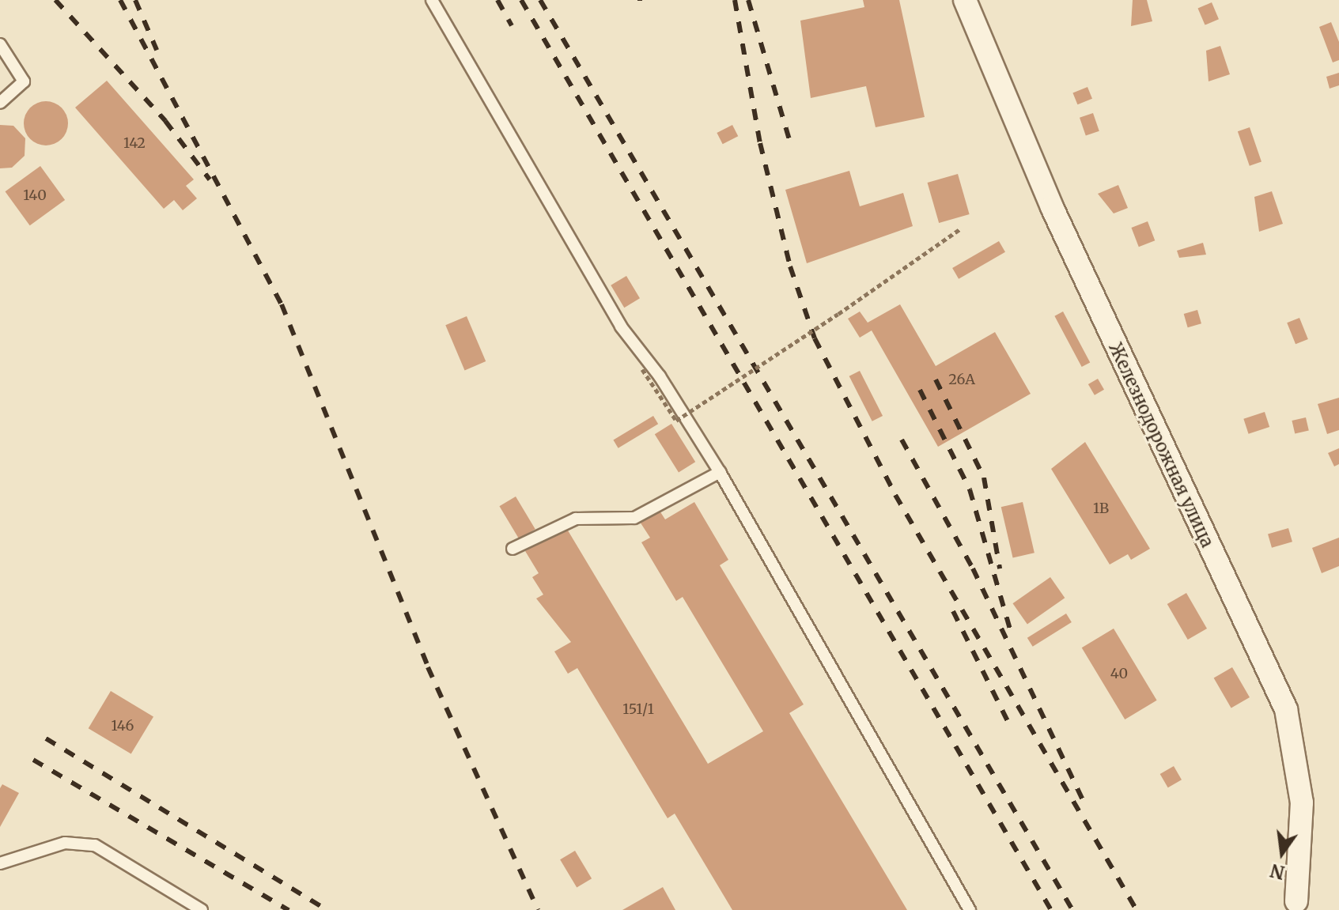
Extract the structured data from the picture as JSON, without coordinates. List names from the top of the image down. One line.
{"streets":{"street":["Железнодорожная улица"]},"house_numbers":["142","140","26А","1В","40","151/1","146"],"north":"bottom"}
